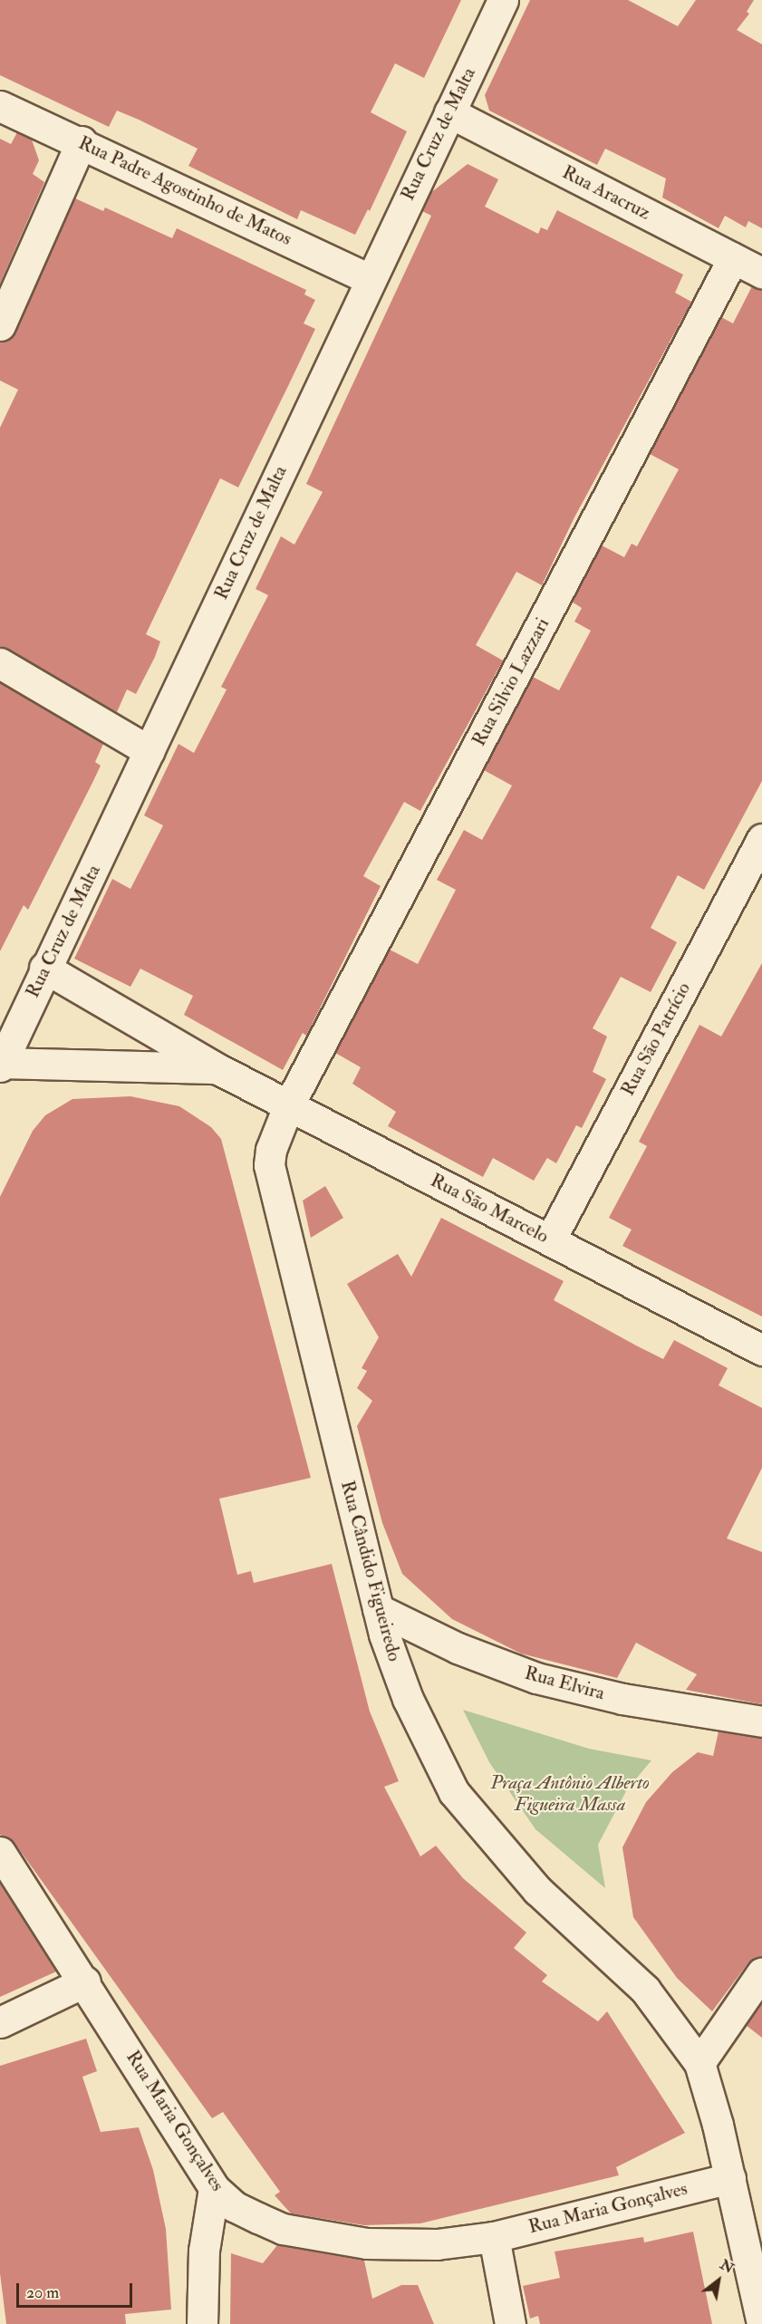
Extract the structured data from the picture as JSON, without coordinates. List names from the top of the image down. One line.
{"streets":{"street":["Rua Cruz de Malta","Rua Padre Agostinho de Matos","Rua Aracruz","Rua Silvio Lazzari","Rua São Patrício","Rua São Marcelo","Rua Cândido Figueiredo","Rua Elvira","Rua Maria Gonçalves"]},"crossings":[["Rua Cruz de Malta","Rua Padre Agostinho de Matos"],["Rua Cruz de Malta","Rua Aracruz"],["Rua Cruz de Malta","Rua São Marcelo"],["Rua Aracruz","Rua Silvio Lazzari"],["Rua Silvio Lazzari","Rua São Marcelo"],["Rua Silvio Lazzari","Rua Cândido Figueiredo"],["Rua São Patrício","Rua São Marcelo"],["Rua São Marcelo","Rua Cândido Figueiredo"],["Rua Cândido Figueiredo","Rua Elvira"],["Rua Cândido Figueiredo","Rua Maria Gonçalves"]],"parks":["Praça Antônio Alberto Figueira Massa"],"scale_bar":"20 m","north":"top right"}
